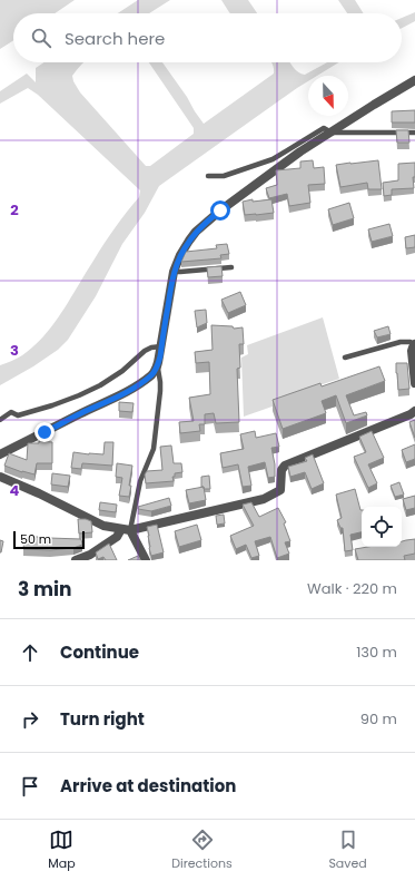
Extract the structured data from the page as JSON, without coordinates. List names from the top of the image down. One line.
{"scale_bar":"50 m","north":"bottom","page":{"search":"Search here","scale":"50 m","heading":["3 min","Walk · 220 m"],"list":[["Continue","130 m"],["Turn right","90 m"],"Arrive at destination"],"nav":["Map","Directions","Saved"]},"grid":{"rows":["2","3","4"]}}
